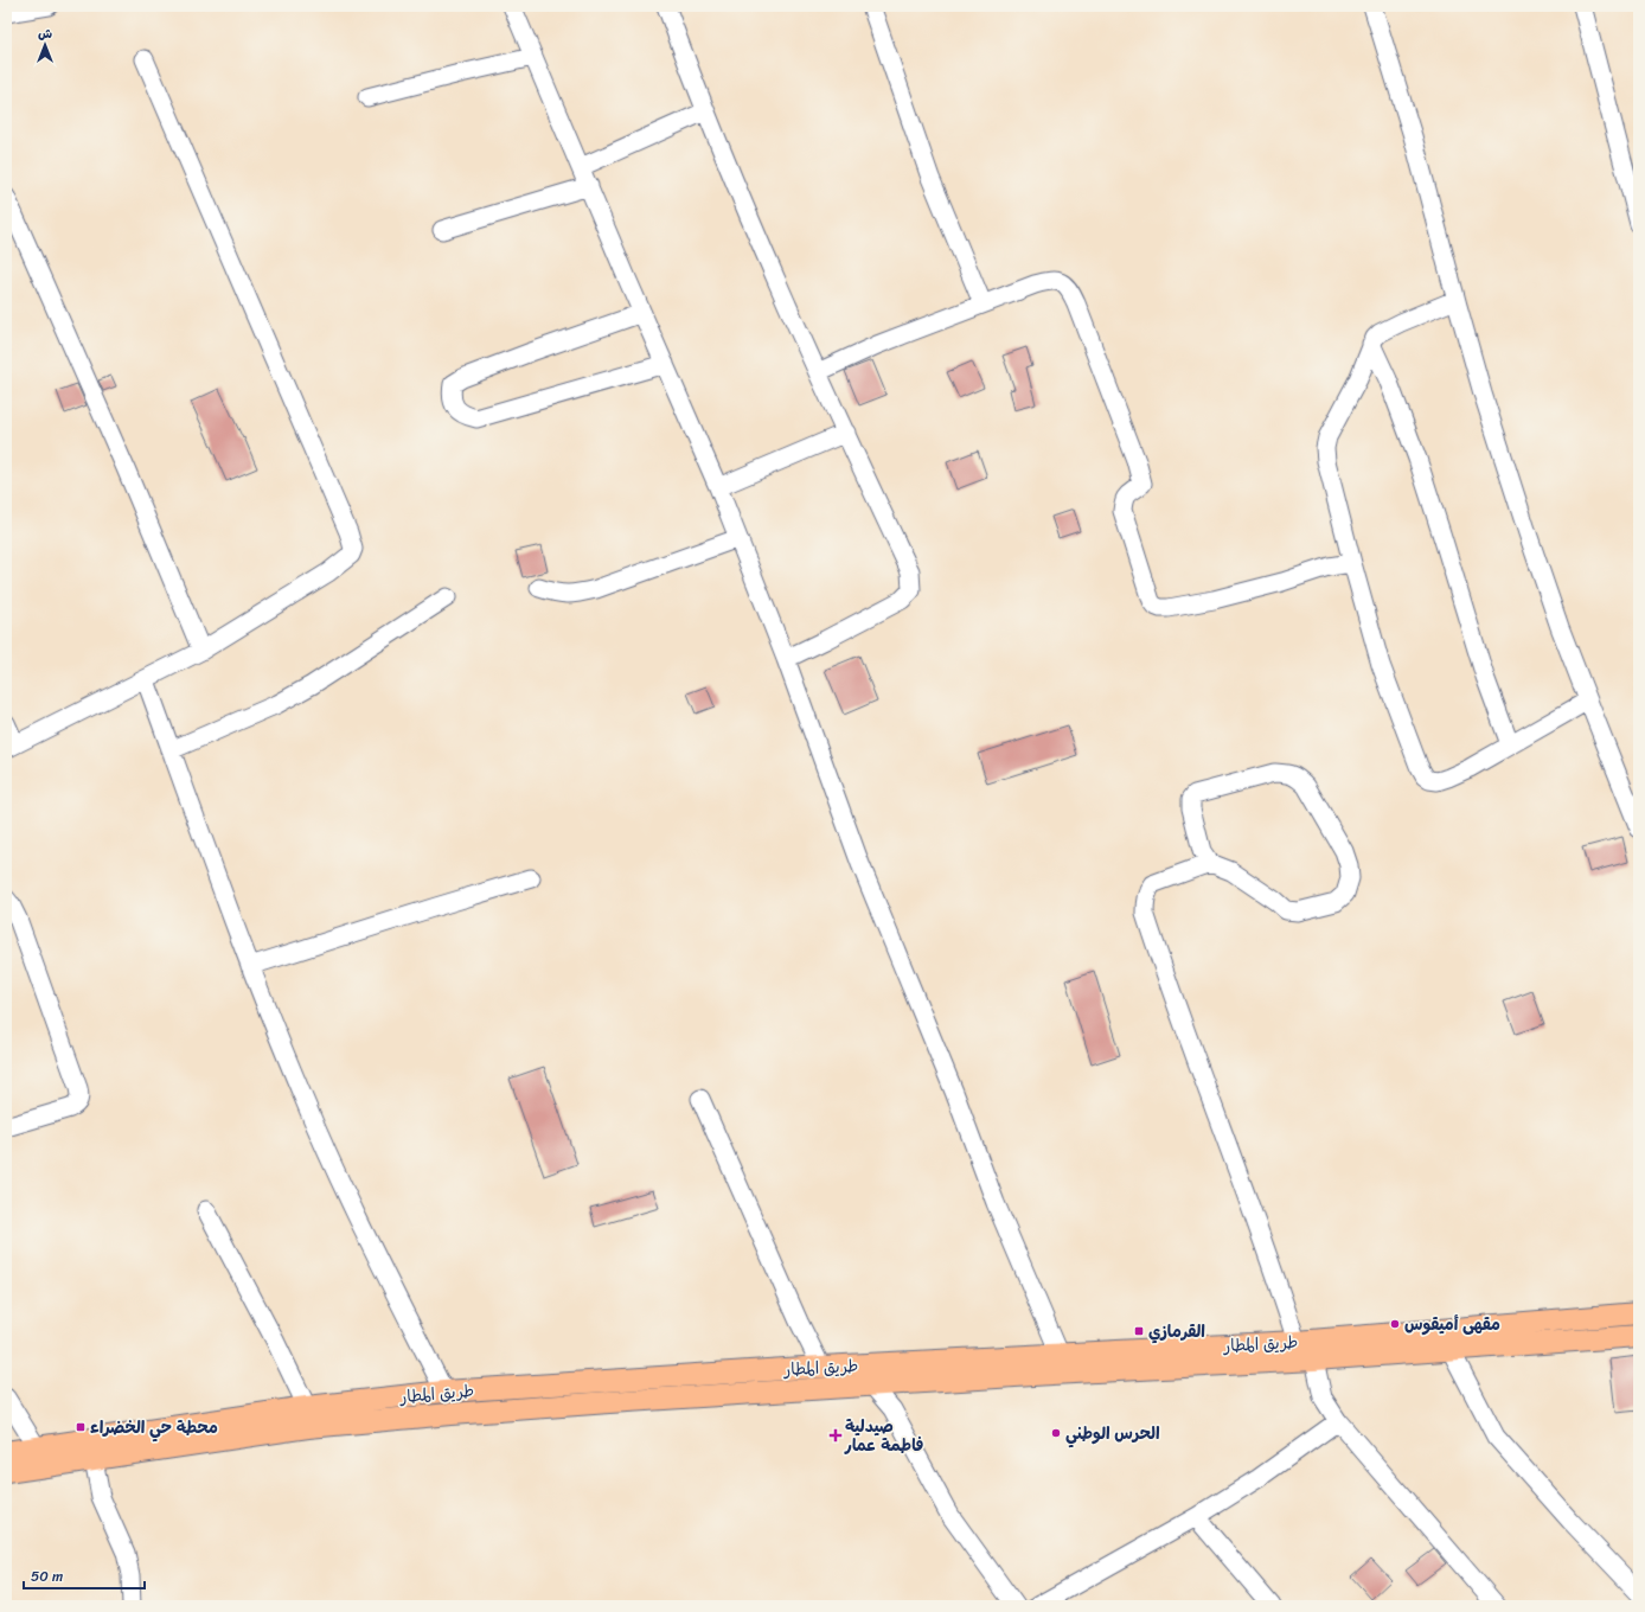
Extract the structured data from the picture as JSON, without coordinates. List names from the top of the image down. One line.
{"streets":{"main road":["طريق المطار"]},"places":{"other":["مقهى أميقوس","الحرس الوطني"],"transit":["القرمازي","محطة حي الخضراء"],"health":["صيدلية فاطمة عمار"]},"scale_bar":"50 m","north":"top"}
